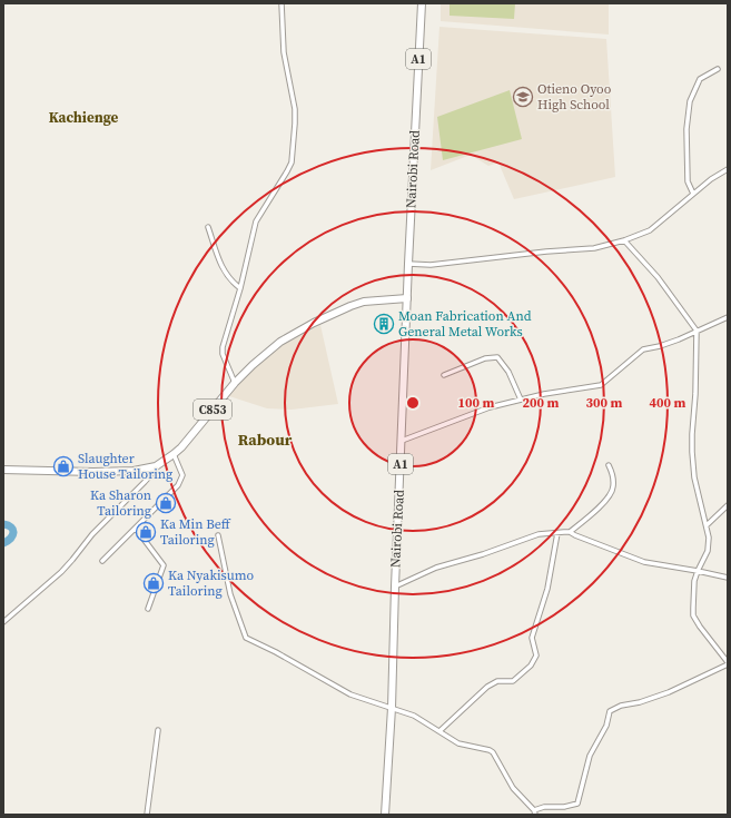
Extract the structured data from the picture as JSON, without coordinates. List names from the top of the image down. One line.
{"streets":{"main road":["A1","Nairobi Road","C853"]},"crossings":[["Nairobi Road","C853"]],"districts":["Kachienge","Rabour"],"places":{"school or university":["Otieno Oyoo High School"],"building":["Moan Fabrication And General Metal Works"],"shop":["Slaughter House Tailoring","Ka Sharon Tailoring","Ka Min Beff Tailoring","Ka Nyakisumo Tailoring"]},"rings":["100 m","200 m","300 m","400 m"]}
